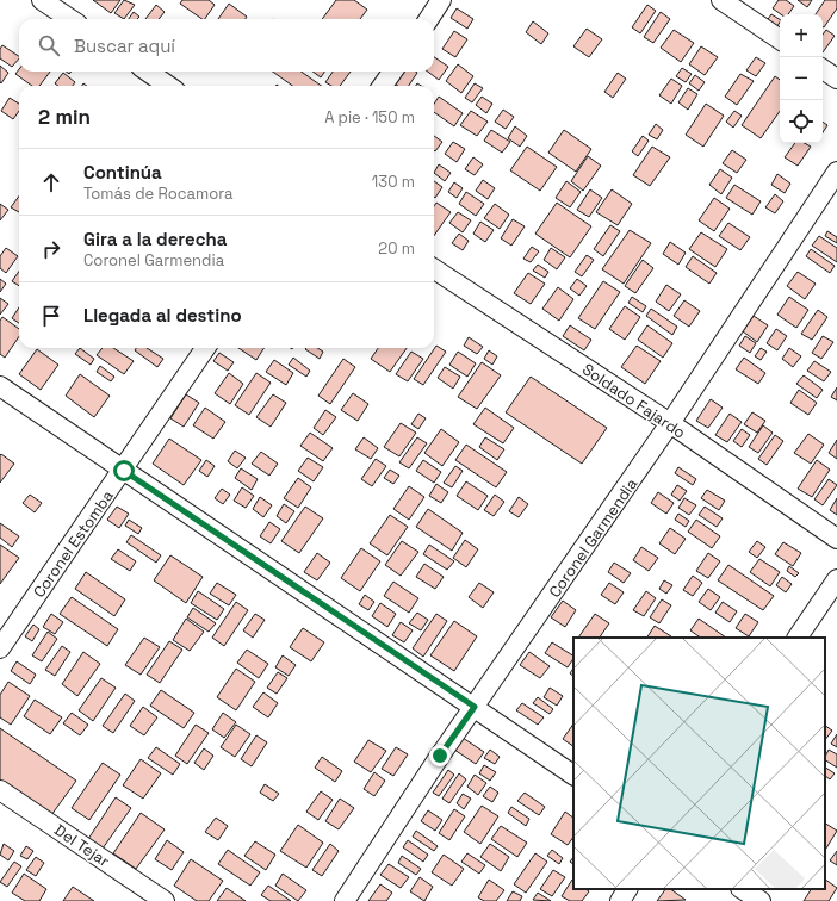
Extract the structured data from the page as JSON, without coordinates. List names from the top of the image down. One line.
{"streets":{"street":["Soldado Fajardo","Coronel Garmendia","Coronel Estomba","Del Tejar"]},"crossings":[["Soldado Fajardo","Coronel Garmendia"]],"page":{"map_buttons":["+","−"],"search":"Buscar aquí","heading":["2 min","A pie · 150 m"],"list":[["Continúa","Tomás de Rocamora","130 m"],["Gira a la derecha","Coronel Garmendia","20 m"],"Llegada al destino"]}}
